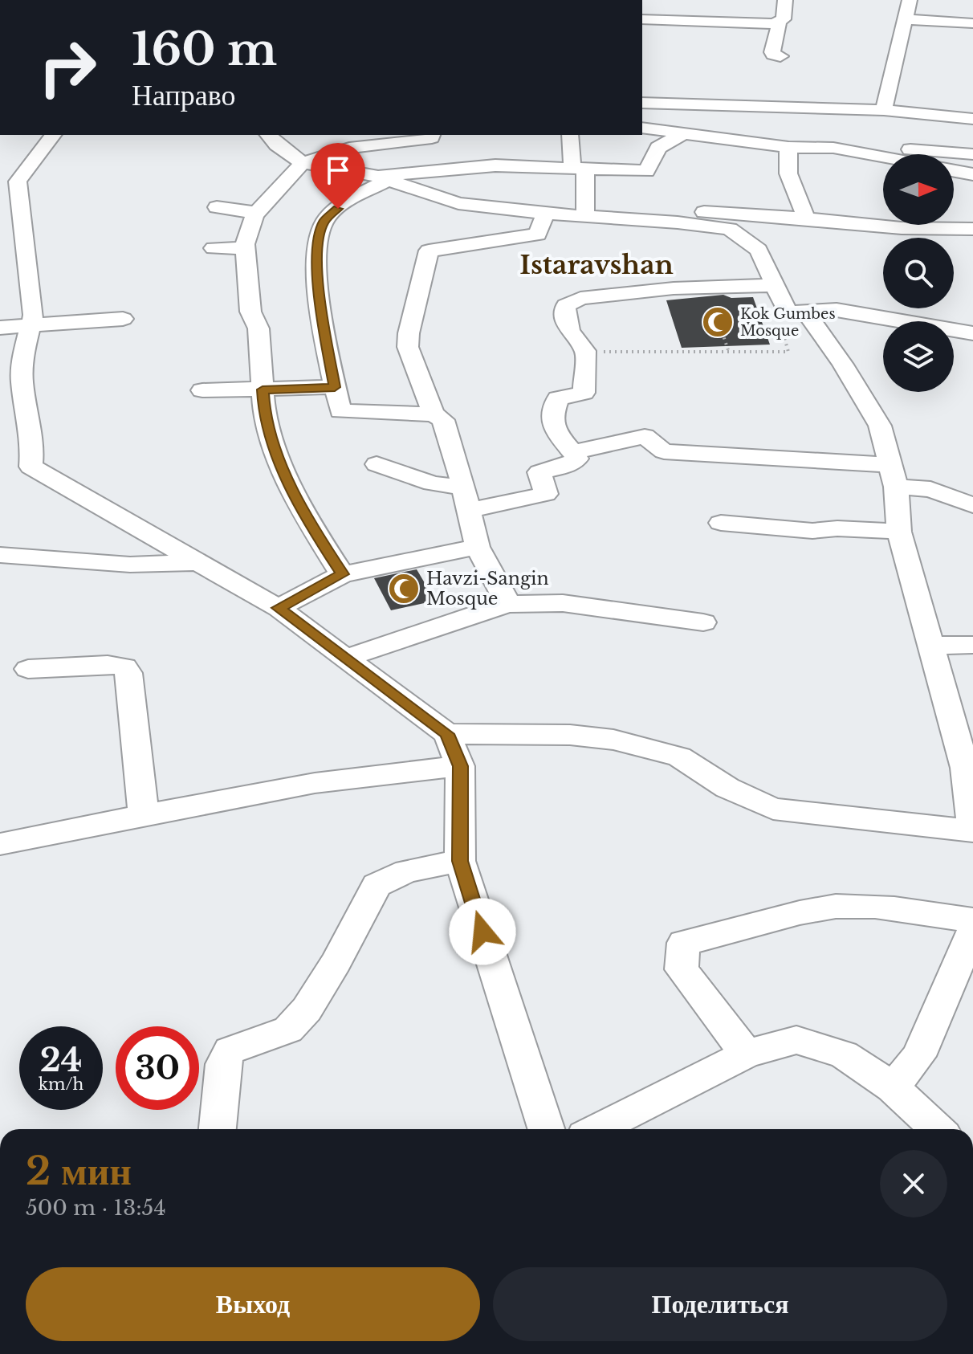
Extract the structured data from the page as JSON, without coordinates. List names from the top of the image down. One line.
{"districts":["Istaravshan"],"places":{"mosque":["Kok Gumbes Mosque","Havzi-Sangin Mosque"]},"north":"right","page":{"turn":["160 m","Направо"],"speed":"24 km/h","limit":"30","heading":["2 мин","500 m · 13:54"],"buttons":["Выход","Поделиться"]}}
